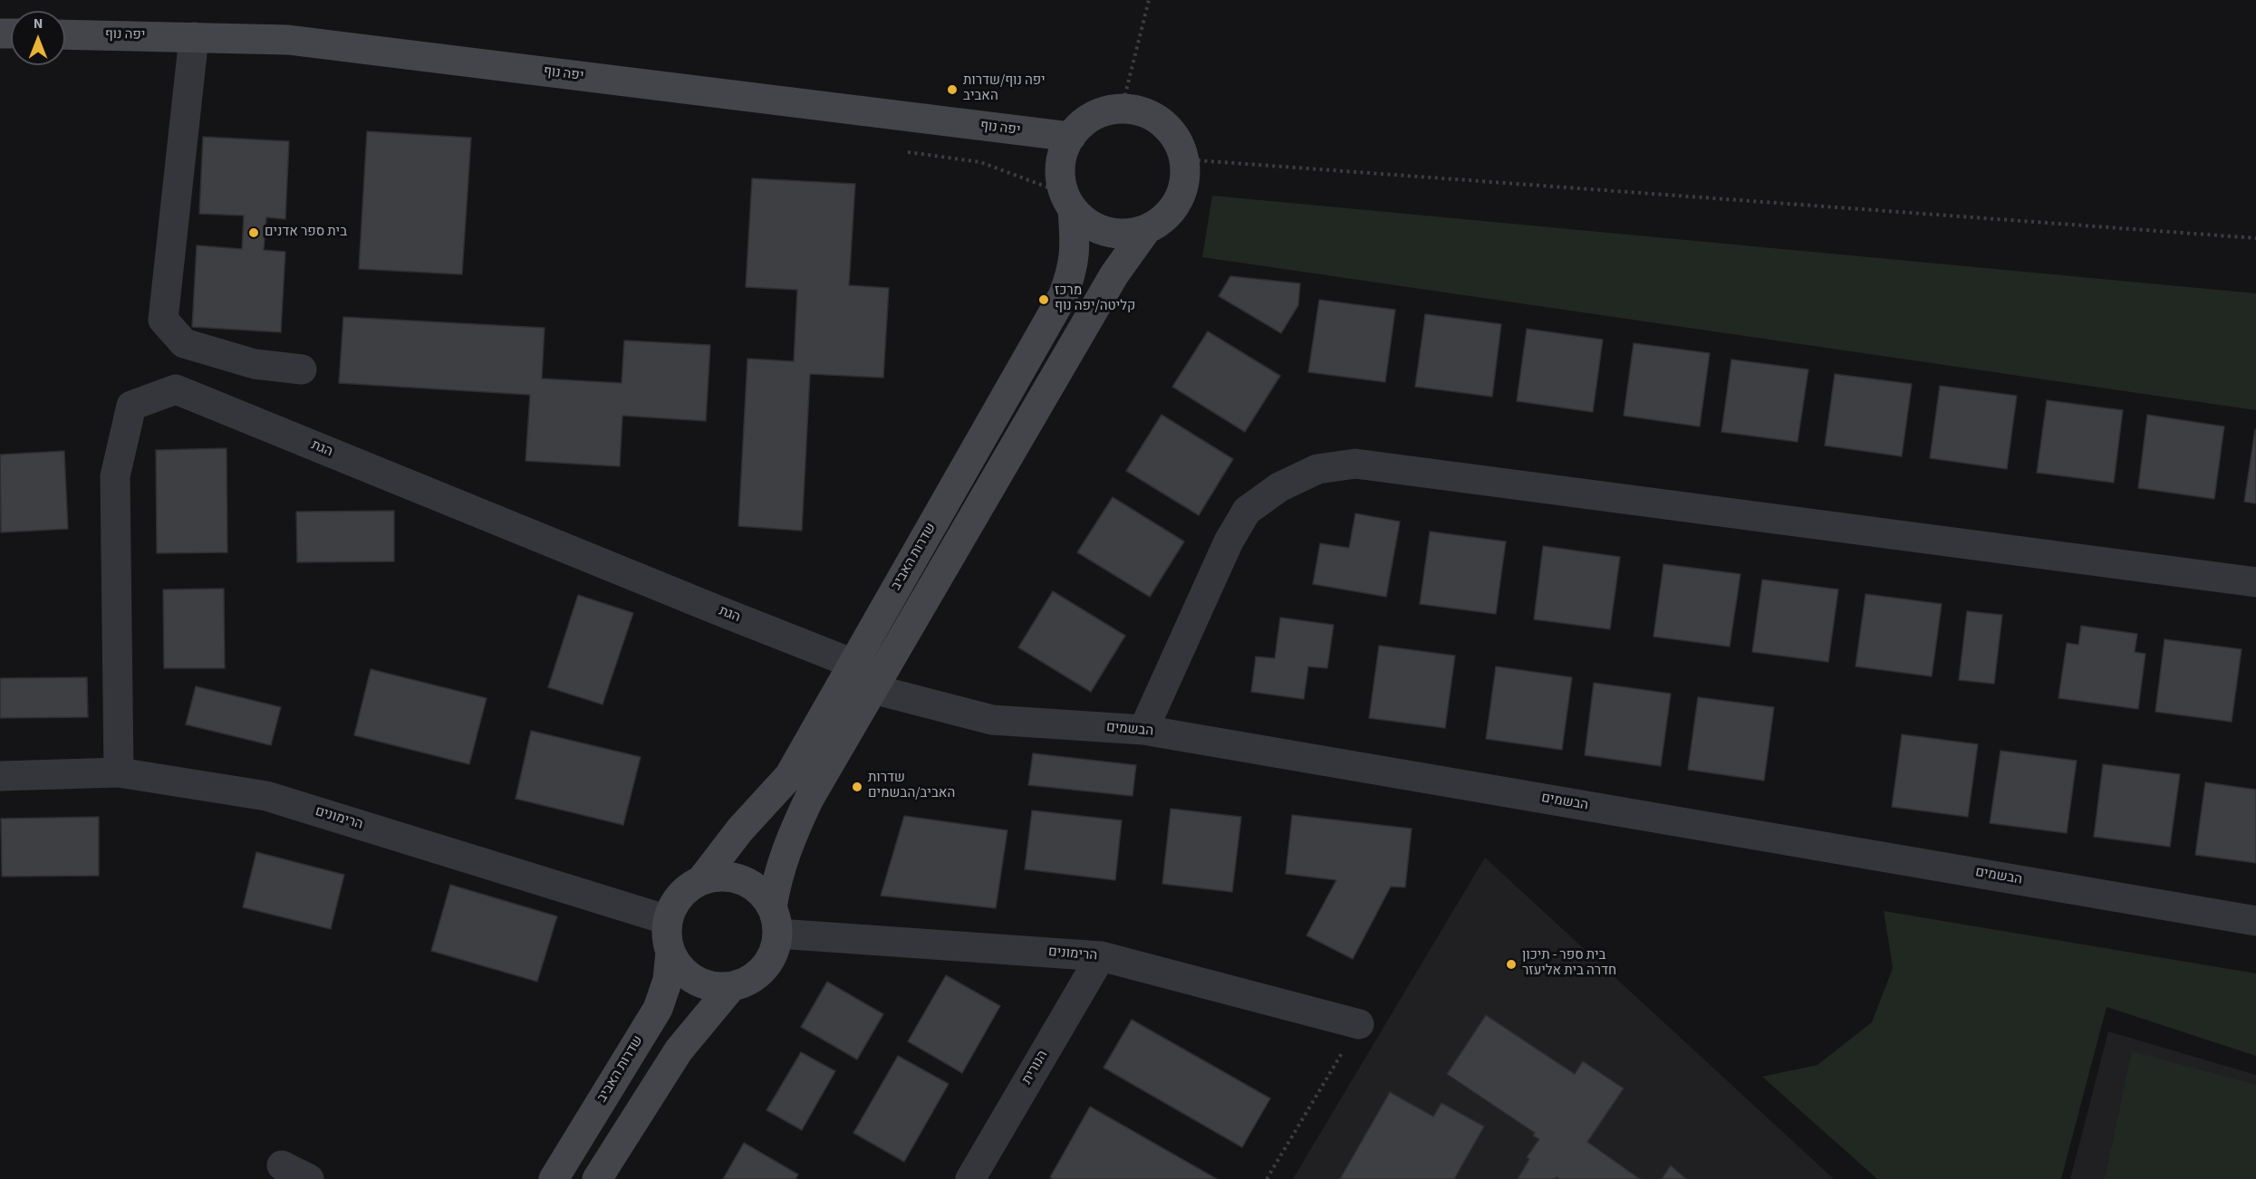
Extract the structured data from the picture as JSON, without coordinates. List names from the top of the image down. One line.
{"streets":{"street":["יפה נוף","הגת","שדרות האביב","הבשמים","הרימונים","הנורית"]},"crossings":[["יפה נוף","שדרות האביב"],["הגת","שדרות האביב"],["הגת","הרימונים"],["שדרות האביב","הרימונים"],["הרימונים","הנורית"]],"places":["יפה נוף/שדרות האביב","בית ספר אדנים","מרכז קליטה/יפה נוף","שדרות האביב/הבשמים","בית ספר - תיכון חדרה בית אליעזר"],"north":"top"}
